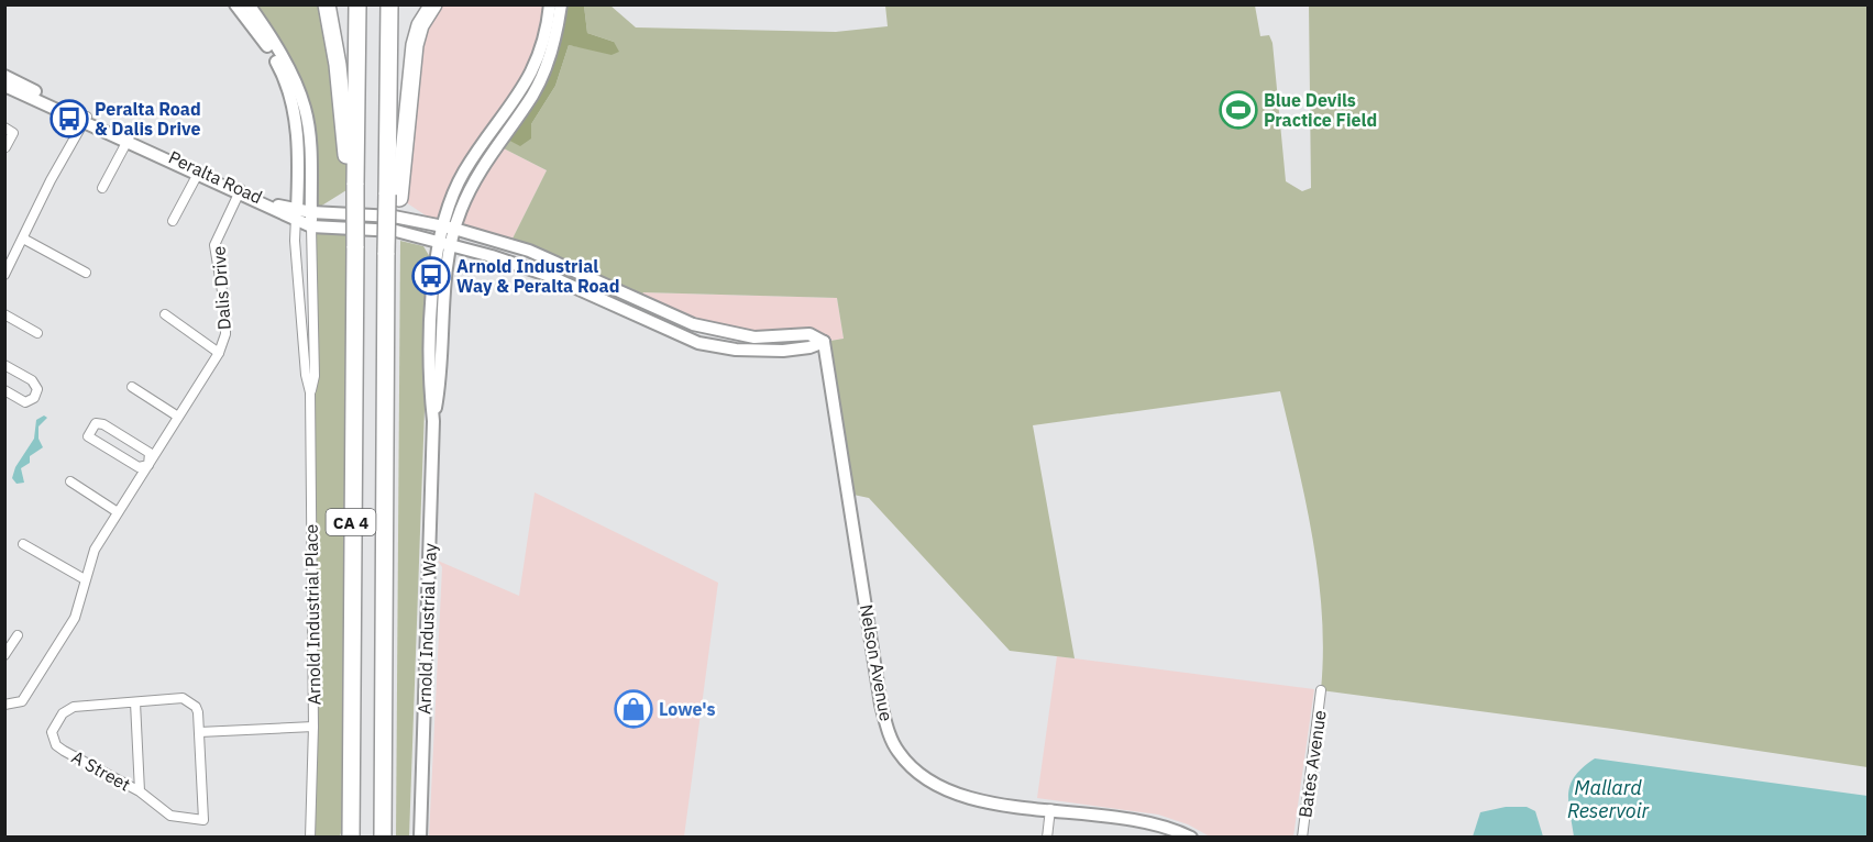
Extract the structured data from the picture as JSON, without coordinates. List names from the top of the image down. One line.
{"streets":{"highway":["CA 4"],"street":["Peralta Road","Dalis Drive","Arnold Industrial Place","Arnold Industrial Way","Nelson Avenue","Bates Avenue","A Street"]},"crossings":[["Peralta Road","Dalis Drive"],["Peralta Road","Arnold Industrial Place"],["Peralta Road","Arnold Industrial Way"],["Peralta Road","Nelson Avenue"]],"water":["Mallard Reservoir"],"places":{"sports":["Blue Devils Practice Field"],"bus stop":["Peralta Road & Dalis Drive","Arnold Industrial Way & Peralta Road"],"shop":["Lowe's"]}}
